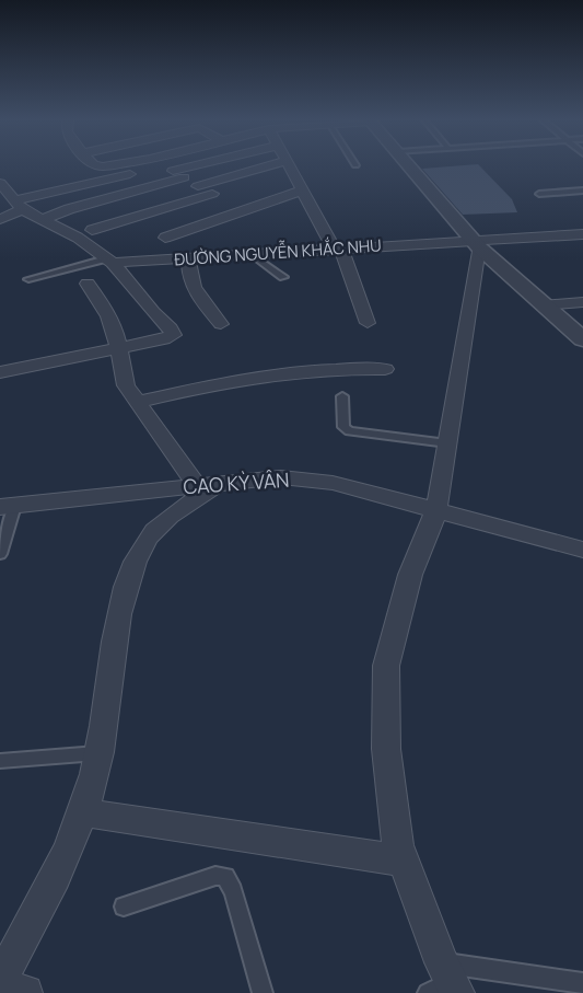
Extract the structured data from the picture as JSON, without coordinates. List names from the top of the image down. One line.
{"streets":{"street":["ĐƯỜNG NGUYỄN KHẮC NHU","CAO KỲ VÂN"]}}
